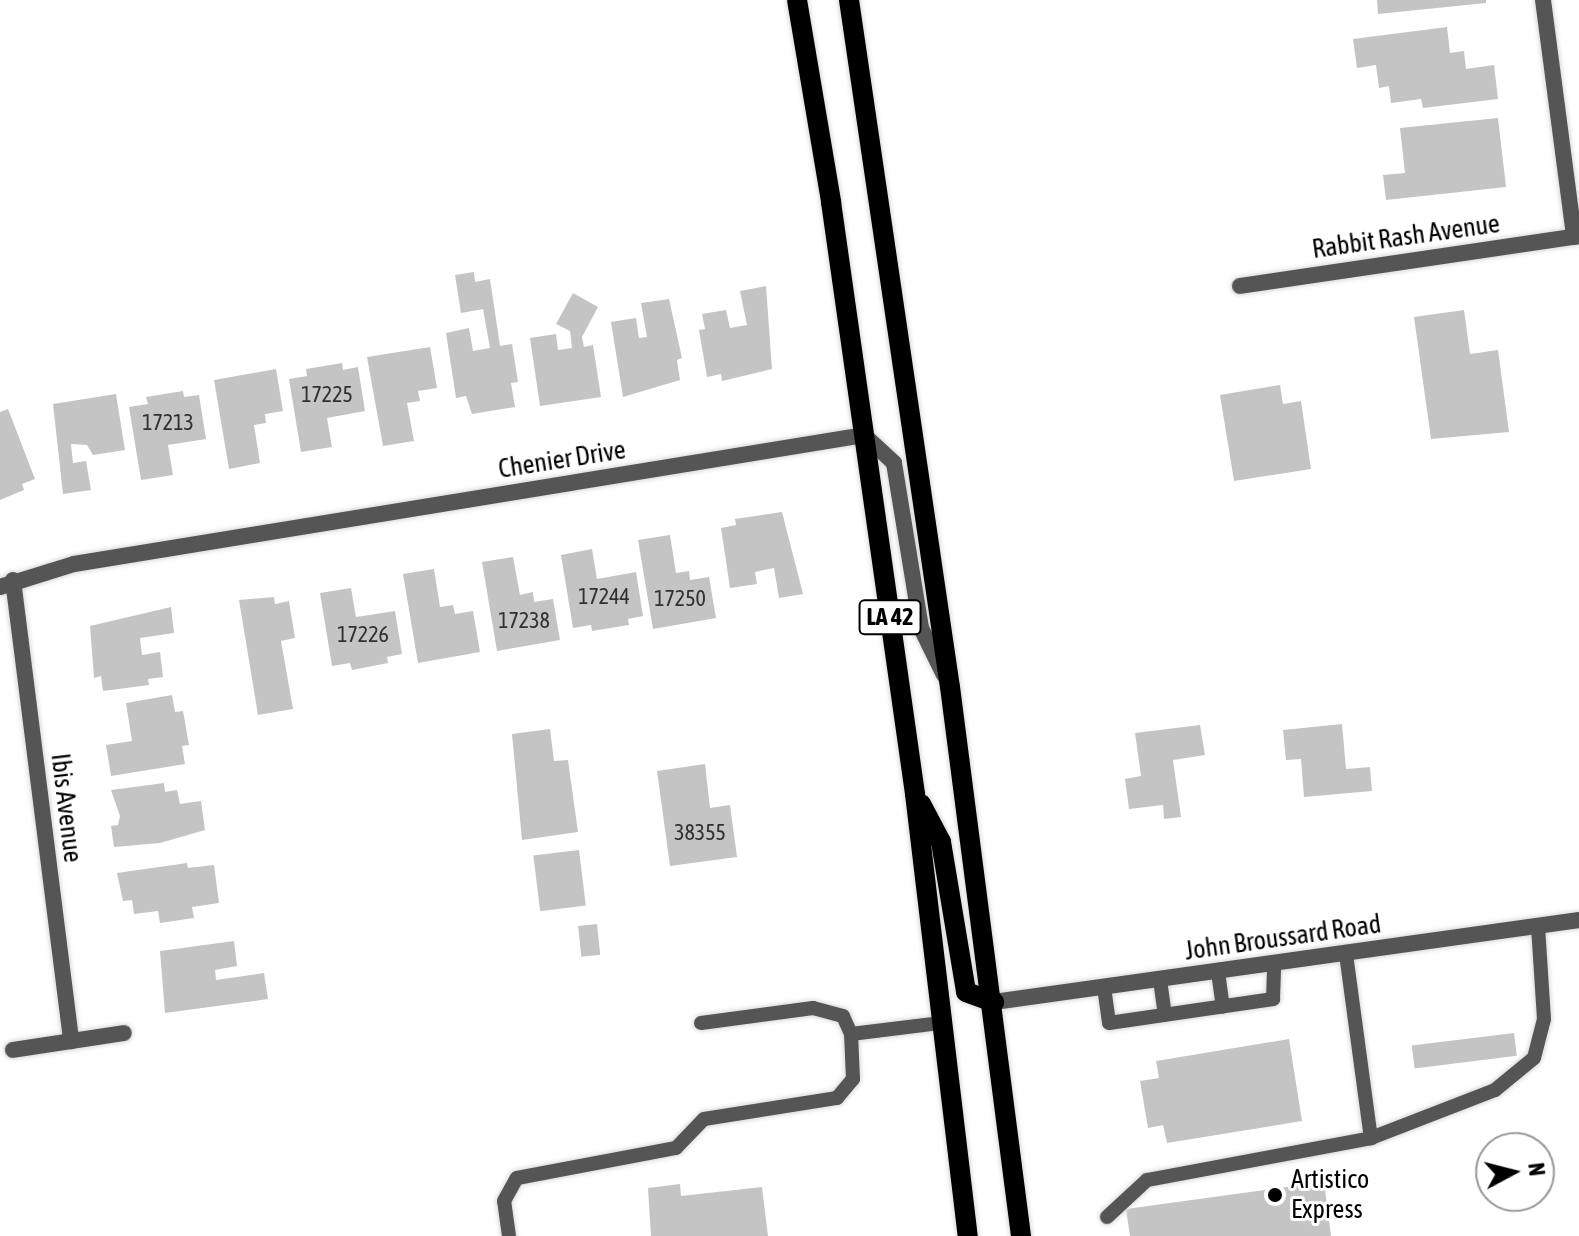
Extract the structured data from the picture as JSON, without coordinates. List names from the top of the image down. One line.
{"streets":{"main road":["LA 42"],"street":["Rabbit Rash Avenue","Chenier Drive","Ibis Avenue","John Broussard Road"]},"crossings":[["Chenier Drive","LA 42"],["Chenier Drive","Ibis Avenue"],["LA 42","John Broussard Road"]],"places":["Artistico Express"],"house_numbers":["17225","17213","17244","17250","17238","17226","38355"],"north":"right"}
